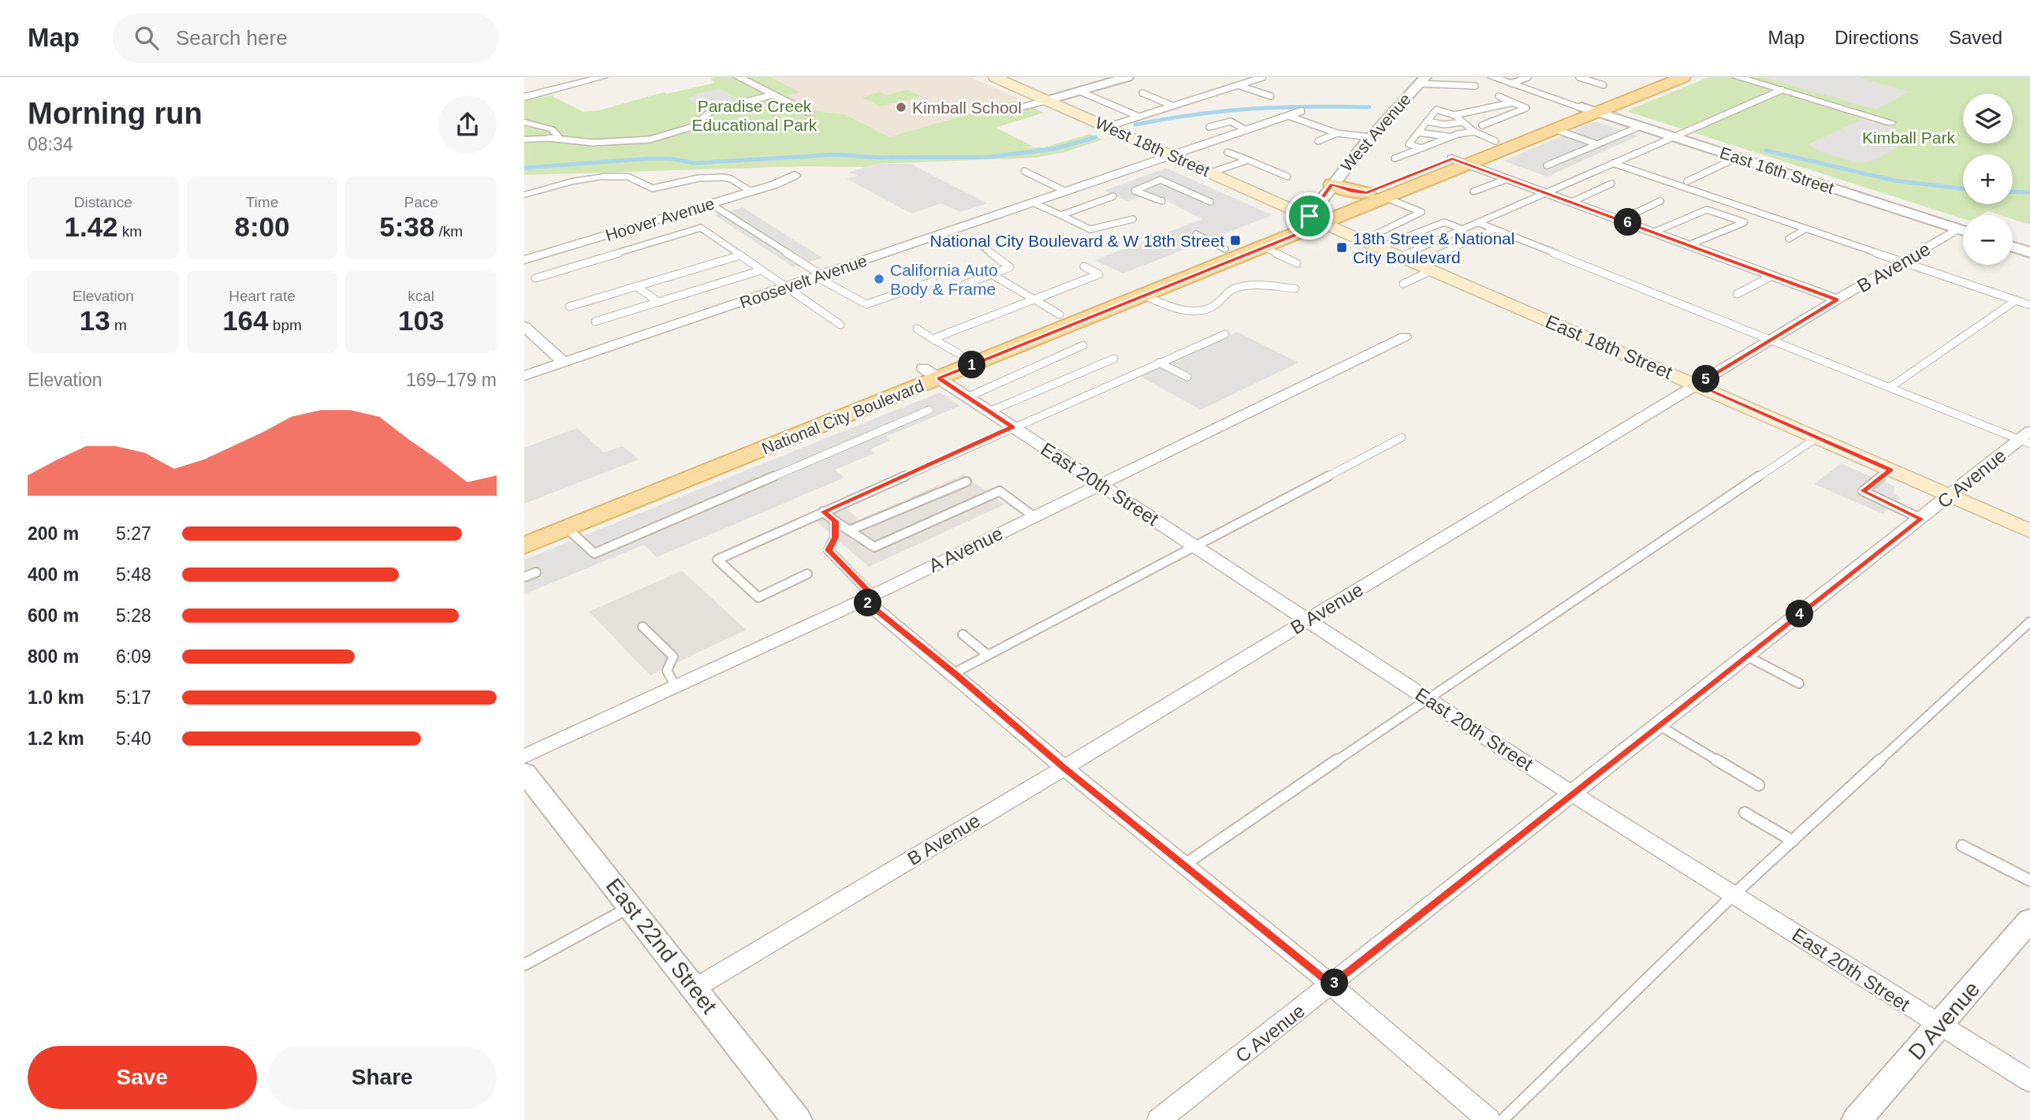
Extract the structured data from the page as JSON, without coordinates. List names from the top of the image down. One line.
{"streets":{"main road":["West 18th Street","East 18th Street","National City Boulevard"],"street":["West Avenue","East 16th Street","Hoover Avenue","B Avenue","Roosevelt Avenue","C Avenue","East 20th Street","A Avenue","East 22nd Street","D Avenue"]},"crossings":[["West Avenue","West 18th Street"],["West Avenue","East 18th Street"],["West Avenue","National City Boulevard"],["West 18th Street","Roosevelt Avenue"],["West 18th Street","East 18th Street"],["West 18th Street","National City Boulevard"],["East 16th Street","National City Boulevard"],["B Avenue","East 18th Street"],["B Avenue","East 20th Street"],["B Avenue","East 22nd Street"],["East 18th Street","National City Boulevard"],["East 18th Street","C Avenue"],["National City Boulevard","East 20th Street"],["C Avenue","East 20th Street"],["East 20th Street","A Avenue"],["East 20th Street","D Avenue"]],"parks":["Paradise Creek Educational Park","Kimball Park"],"places":{"other":["Kimball School","California Auto Body & Frame"],"transit":["National City Boulevard & W 18th Street","18th Street & National City Boulevard"]},"page":{"header":"Map","search":"Search here","nav":["Map","Directions","Saved"],"heading":["Morning run","08:34"],"map_buttons":["+","−"],"stats":[["Distance","1.42 km"],["Time","8:00"],["Pace","5:38 /km"],["Elevation","13 m"],["Heart rate","164 bpm"],["kcal","103"]],"pins":["6","1","5","2","4","3"],"chart":["Elevation","169–179 m"],"list":[{"name":"200 m","note":"5:27"},{"name":"400 m","note":"5:48"},{"name":"600 m","note":"5:28"},{"name":"800 m","note":"6:09"},{"name":"1.0 km","note":"5:17"},{"name":"1.2 km","note":"5:40"}],"buttons":["Save","Share"]}}
